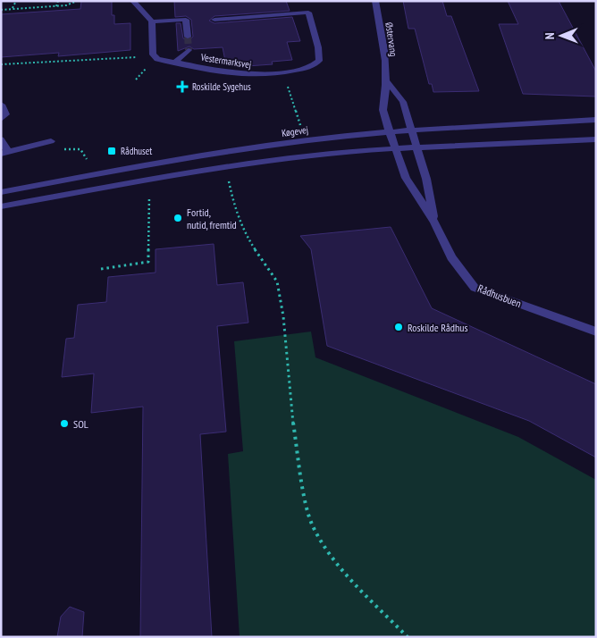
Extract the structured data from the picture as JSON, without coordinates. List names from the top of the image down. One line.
{"streets":{"street":["Østervang","Vestermarksvej","Køgevej","Rådhusbuen"]},"crossings":[["Østervang","Køgevej"],["Østervang","Rådhusbuen"],["Køgevej","Rådhusbuen"]],"places":{"health":["Roskilde Sygehus"],"transit":["Rådhuset"],"other":["Fortid, nutid, fremtid","Roskilde Rådhus","SOL"]},"north":"left"}
